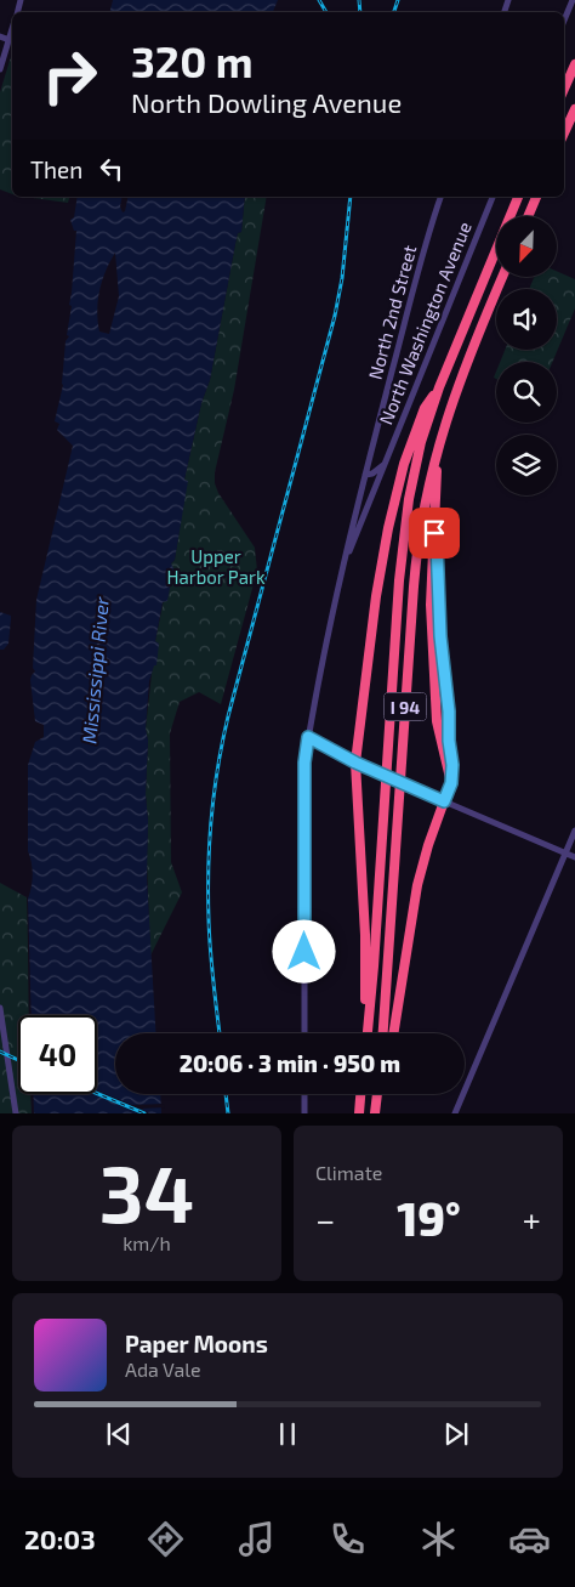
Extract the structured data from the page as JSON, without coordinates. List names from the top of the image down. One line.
{"streets":{"highway":["I 94"],"street":["North 2nd Street","North Washington Avenue"]},"crossings":[["North 2nd Street","North Washington Avenue"]],"water":["Mississippi River"],"parks":["Upper Harbor Park"],"north":"bottom left","page":{"turn":["320 m","North Dowling Avenue"],"then":"Then","limit":"40","trip":"20:06 · 3 min · 950 m","tile":[["34","km/h"],"Climate"],"heat":["−","19°","+"],"song":["Paper Moons","Ada Vale"],"tabs":"20:03"}}
